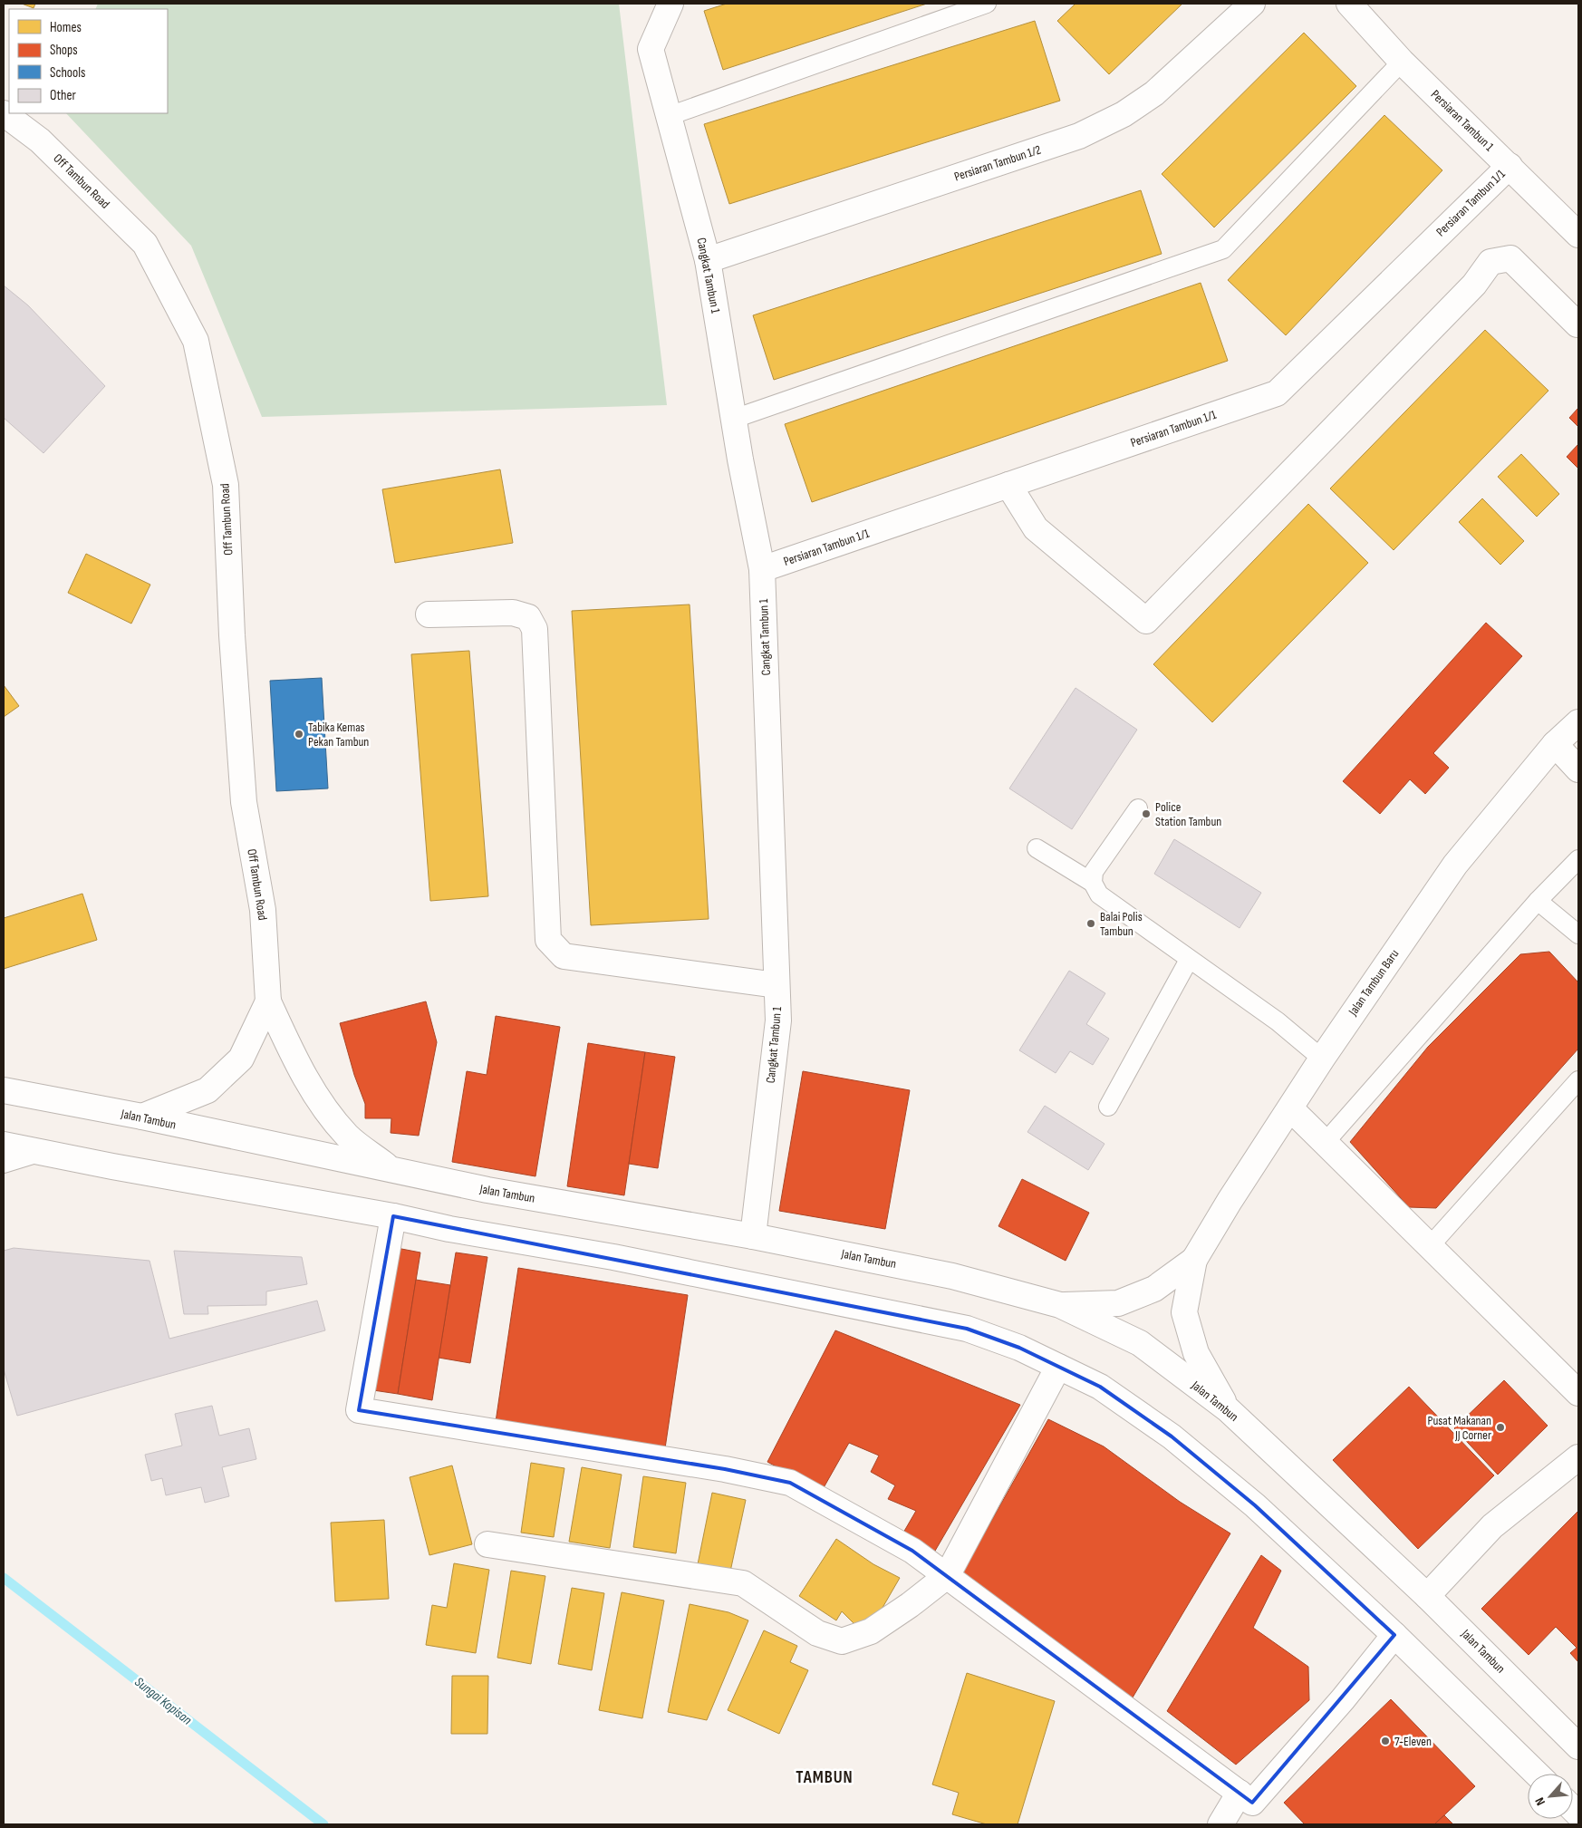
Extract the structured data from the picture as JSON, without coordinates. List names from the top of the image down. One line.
{"streets":{"street":["Persiaran Tambun 1","Persiaran Tambun 1/2","Off Tambun Road","Persiaran Tambun 1/1","Cangkat Tambun 1","Jalan Tambun Baru","Jalan Tambun"]},"crossings":[["Persiaran Tambun 1","Persiaran Tambun 1/1"],["Persiaran Tambun 1/2","Cangkat Tambun 1"],["Persiaran Tambun 1/1","Cangkat Tambun 1"],["Cangkat Tambun 1","Jalan Tambun"]],"districts":["TAMBUN"],"water":["Sungai Kopisan"],"places":["Tabika Kemas Pekan Tambun","Police Station Tambun","Balai Polis Tambun","Pusat Makanan JJ Corner","7-Eleven"],"legend":["Homes","Shops","Schools","Other"],"north":"bottom left"}
